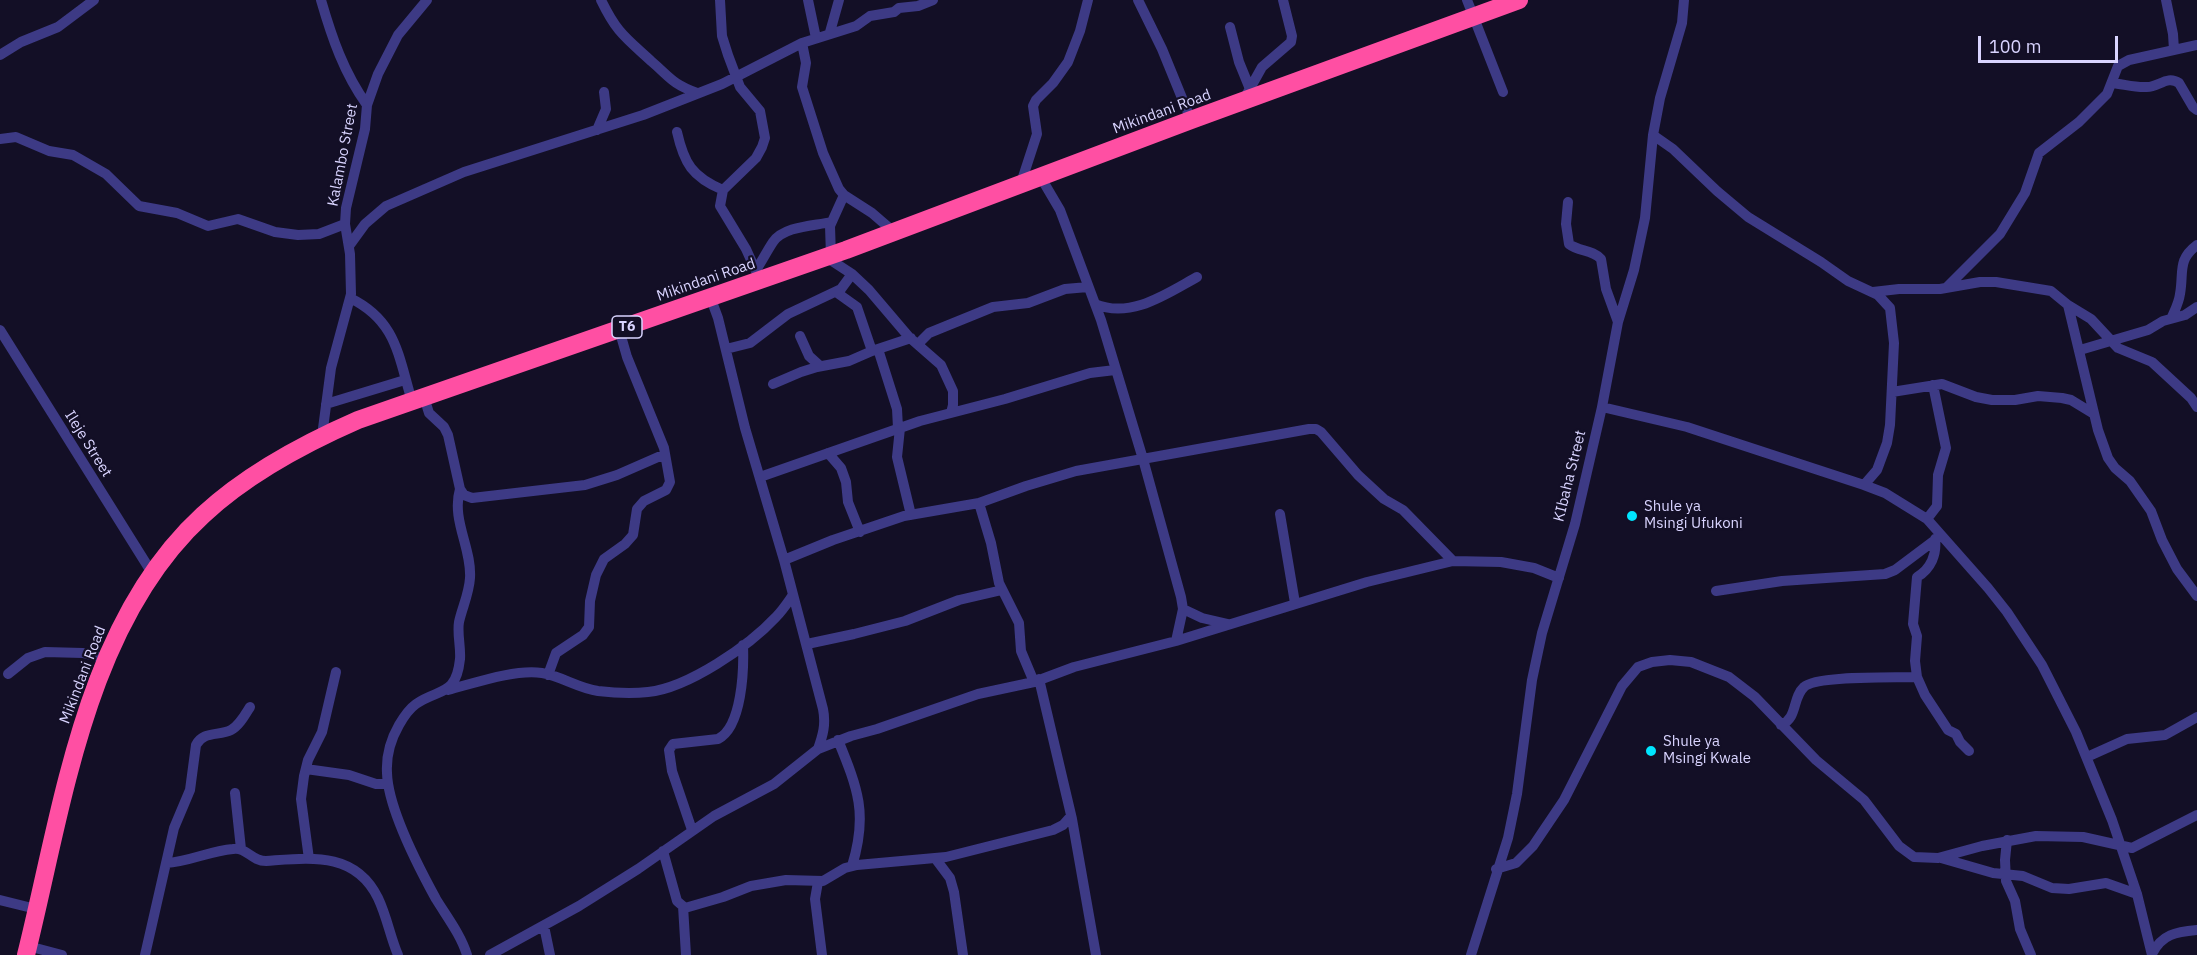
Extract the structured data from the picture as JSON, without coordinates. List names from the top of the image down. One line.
{"streets":{"highway":["Mikindani Road","T6"],"street":["Kalambo Street","Ileje Street","KIbaha Street"]},"crossings":[["Mikindani Road","Kalambo Street"],["Mikindani Road","Ileje Street"]],"places":["Shule ya Msingi Ufukoni","Shule ya Msingi Kwale"],"scale_bar":"100 m"}
